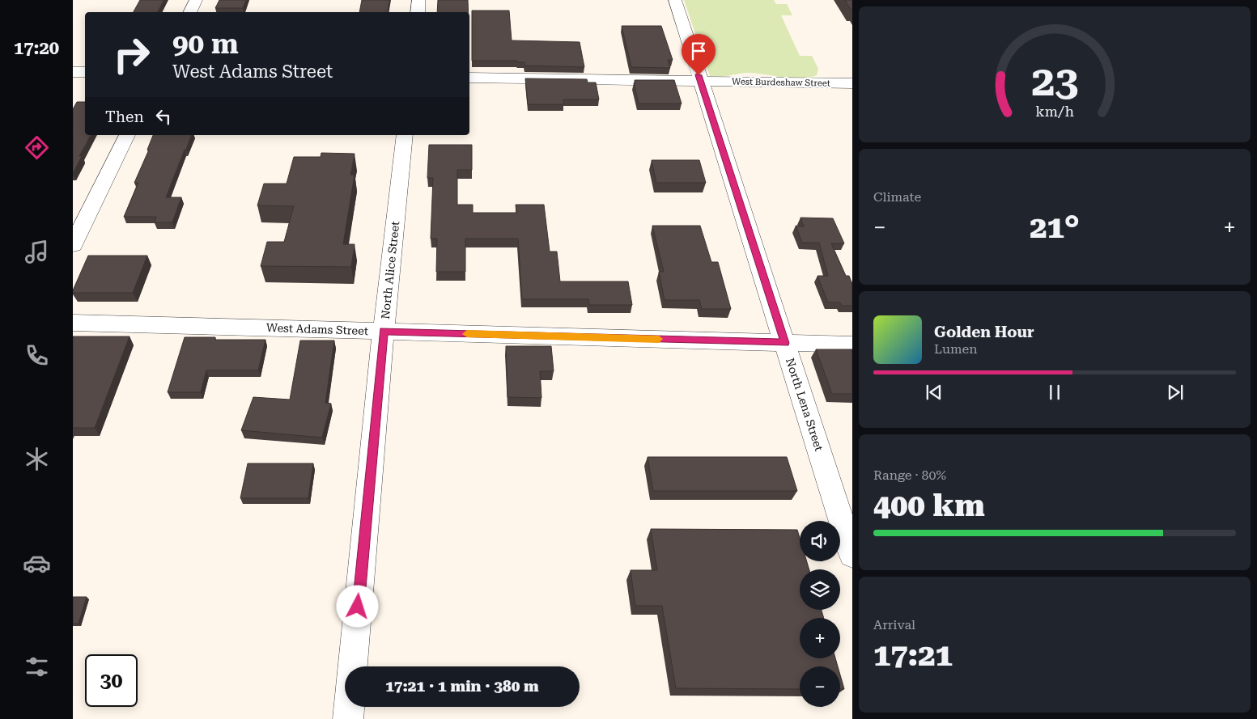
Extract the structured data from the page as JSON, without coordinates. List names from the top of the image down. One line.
{"streets":{"street":["West Burdeshaw Street","North Alice Street","West Adams Street","North Lena Street"]},"crossings":[["West Burdeshaw Street","North Lena Street"],["North Alice Street","West Adams Street"],["West Adams Street","North Lena Street"]],"page":{"tabs":"17:20","turn":["90 m","West Adams Street"],"then":"Then","tile":["Climate",["Range · 80%","400 km"],["Arrival","17:21"]],"heat":["−","21°","+"],"song":["Golden Hour","Lumen"],"map_buttons":["+","−"],"limit":"30","trip":"17:21 · 1 min · 380 m","gauge":["23","km/h"]}}
